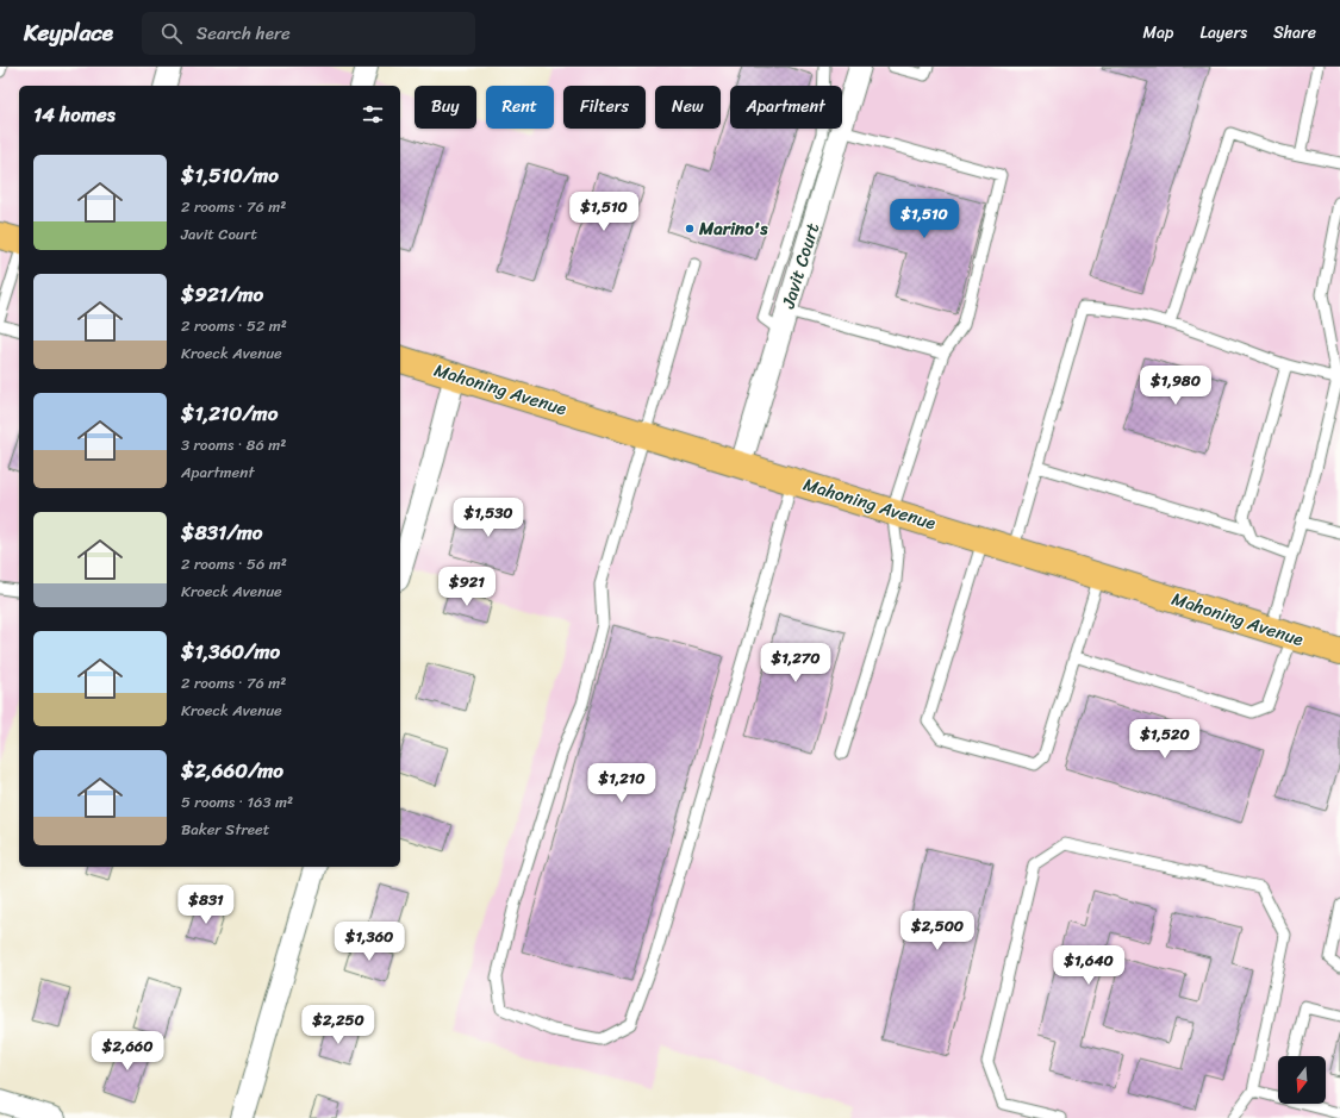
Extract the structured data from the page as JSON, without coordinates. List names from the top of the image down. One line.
{"streets":{"main road":["Mahoning Avenue"],"street":["Javit Court"]},"crossings":[["Javit Court","Mahoning Avenue"]],"places":["Marino's"],"north":"bottom","page":{"header":"Keyplace","search":"Search here","nav":["Map","Layers","Share"],"chip":["Buy","Rent","Filters","New","Apartment"],"heading":"14 homes","list":[{"name":"$1,510/mo","note":"2 rooms · 76 m² · Javit Court"},{"name":"$921/mo","note":"2 rooms · 52 m² · Kroeck Avenue"},{"name":"$1,210/mo","note":"3 rooms · 86 m² · Apartment"},{"name":"$831/mo","note":"2 rooms · 56 m² · Kroeck Avenue"},{"name":"$1,360/mo","note":"2 rooms · 76 m² · Kroeck Avenue"},{"name":"$2,660/mo","note":"5 rooms · 163 m² · Baker Street"}],"price":["$1,510","$1,510","$1,980","$1,530","$921","$1,270","$1,520","$1,210","$831","$2,500","$1,360","$1,640","$2,250","$2,660"]}}
